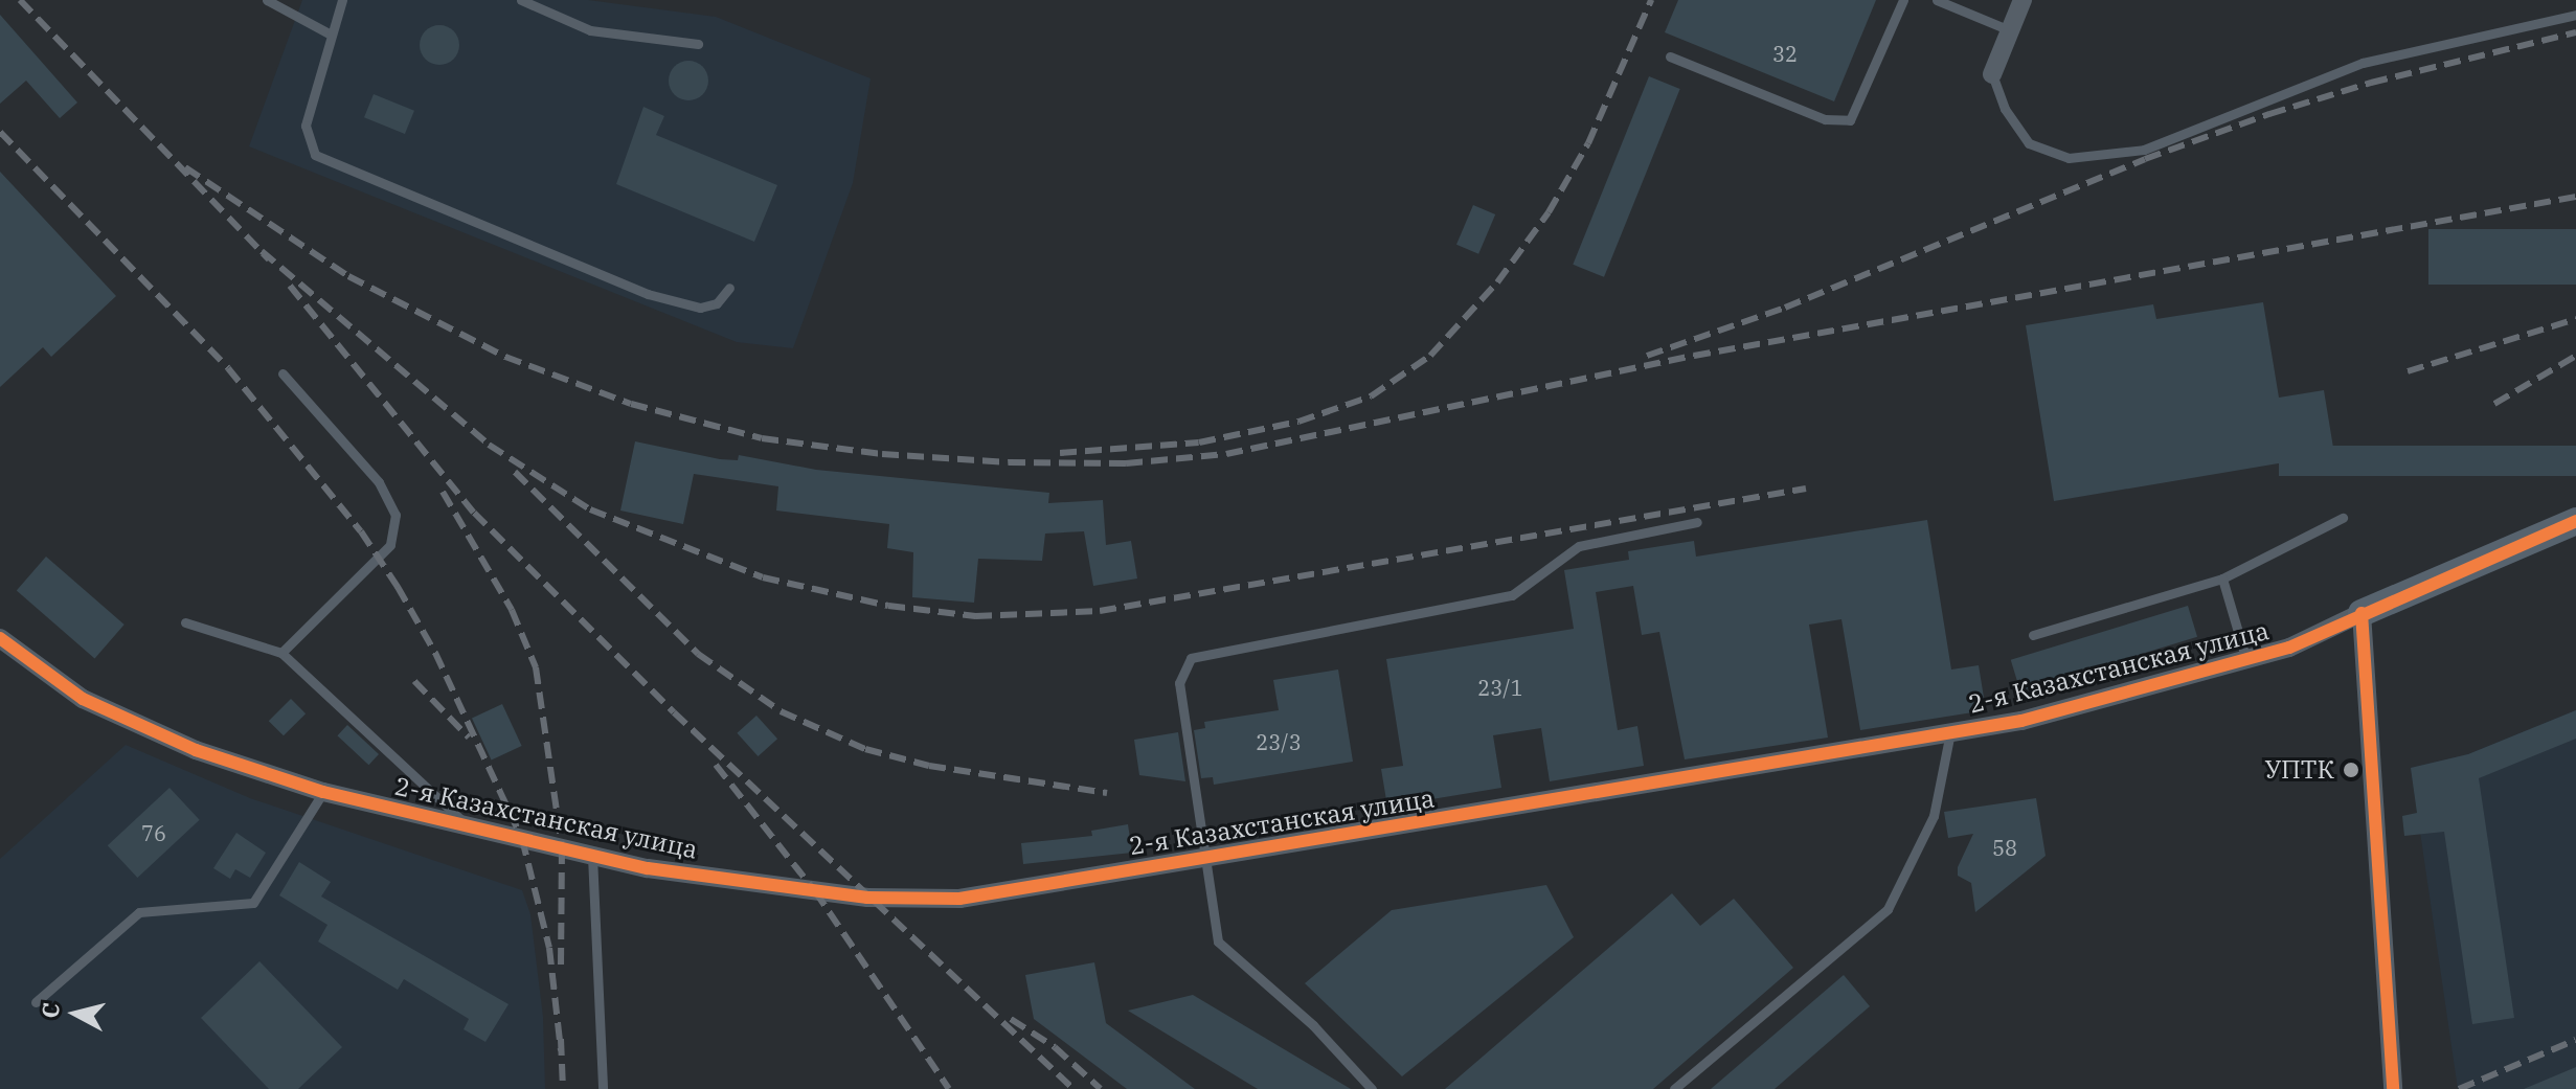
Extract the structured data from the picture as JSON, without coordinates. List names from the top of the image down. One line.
{"streets":{"street":["2-я Казахстанская улица"]},"places":["УПТК"],"house_numbers":["32","23/1","23/3","76","58"],"north":"left"}
